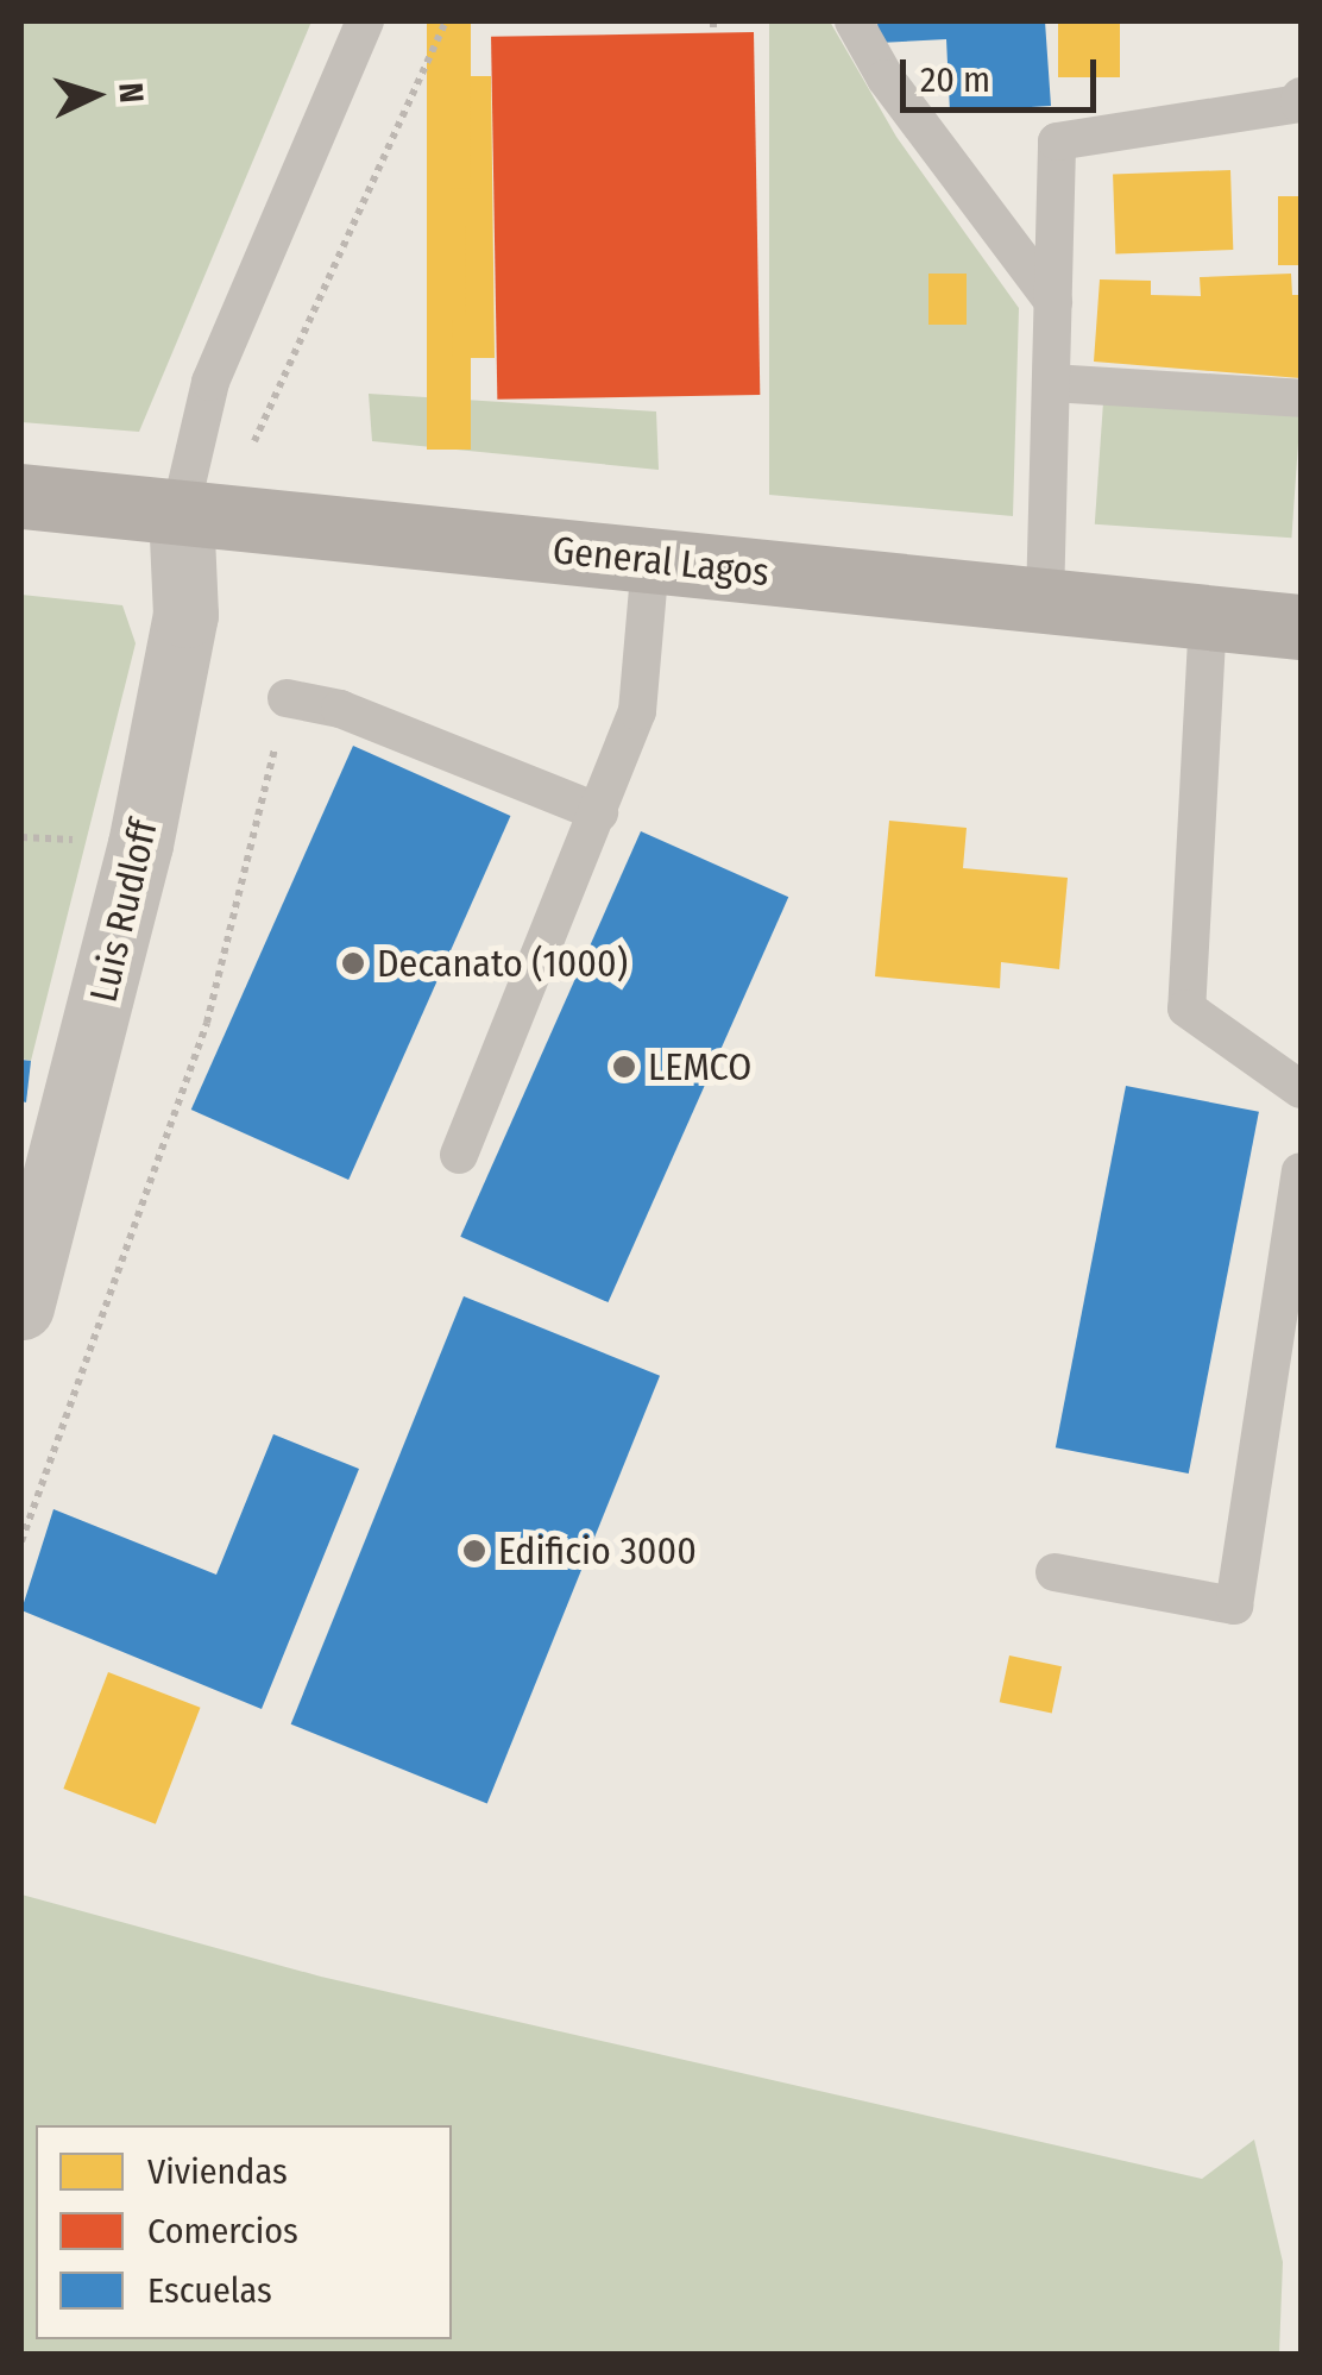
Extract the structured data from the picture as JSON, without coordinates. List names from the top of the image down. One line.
{"streets":{"main road":["General Lagos"],"street":["Luis Rudloff"]},"crossings":[["General Lagos","Luis Rudloff"]],"places":["Decanato (1000)","LEMCO","Edificio 3000"],"legend":["Viviendas","Comercios","Escuelas"],"scale_bar":"20 m","north":"right"}
